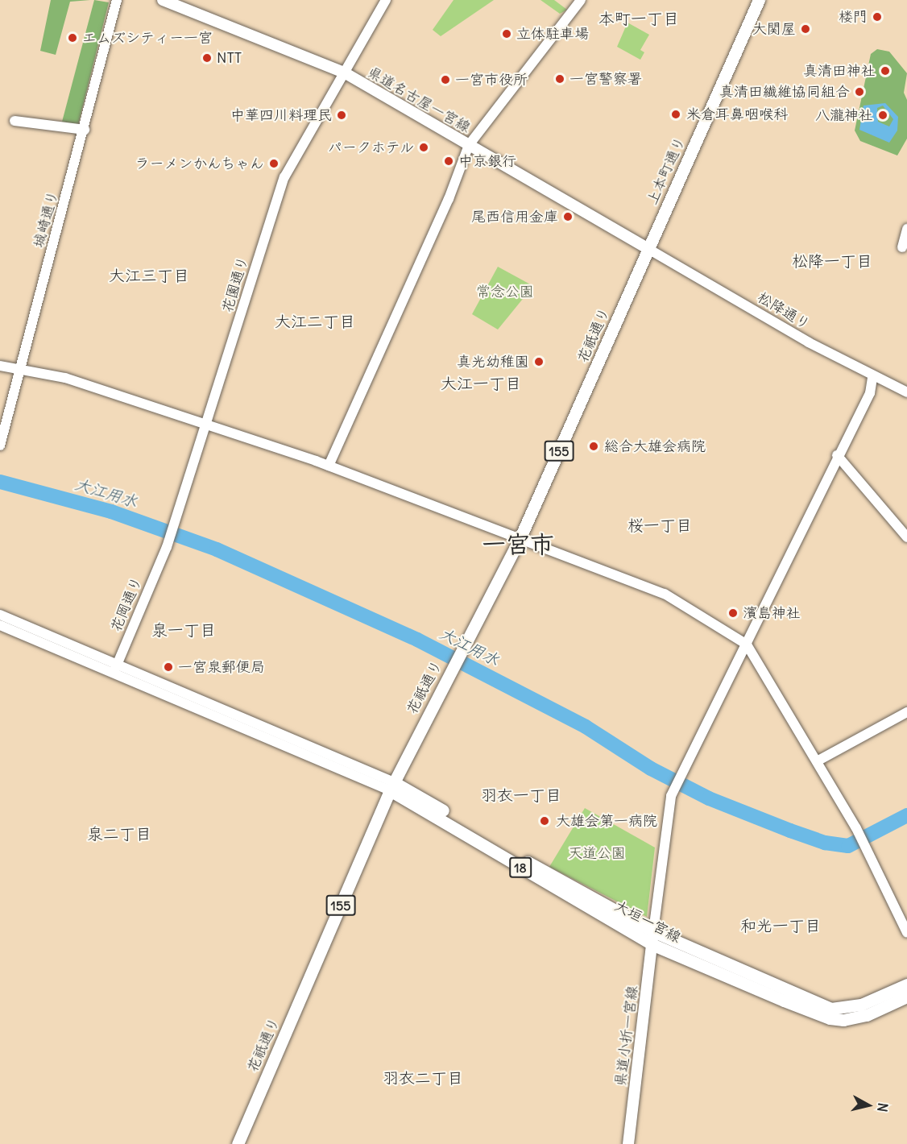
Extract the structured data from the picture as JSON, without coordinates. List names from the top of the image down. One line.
{"streets":{"main road":["県道名古屋一宮線","上本町通り","花祇通り","155","18","大垣一宮線","県道小折一宮線"],"street":["城崎通り","花園通り","松降通り","花岡通り"]},"crossings":[["県道名古屋一宮線","上本町通り"],["県道名古屋一宮線","花園通り"],["県道名古屋一宮線","松降通り"],["県道名古屋一宮線","花祇通り"],["上本町通り","松降通り"],["上本町通り","花祇通り"],["花園通り","花岡通り"],["松降通り","花祇通り"],["花祇通り","大垣一宮線"],["大垣一宮線","県道小折一宮線"]],"districts":["本町一丁目","松降一丁目","大江三丁目","大江二丁目","大江一丁目","桜一丁目","一宮市","泉一丁目","羽衣一丁目","泉二丁目","和光一丁目","羽衣二丁目"],"water":["大江用水"],"parks":["常念公園","天道公園"],"places":["楼門","大関屋","立体駐車場","エムズシティー一宮","NTT","真清田神社","一宮警察署","一宮市役所","真清田繊維協同組合","米倉耳鼻咽喉科","中華四川料理民","八瀧神社","パークホテル","中京銀行","ラーメンかんちゃん","尾西信用金庫","真光幼稚園","総合大雄会病院","濱島神社","一宮泉郵便局","大雄会第一病院"],"north":"right"}
